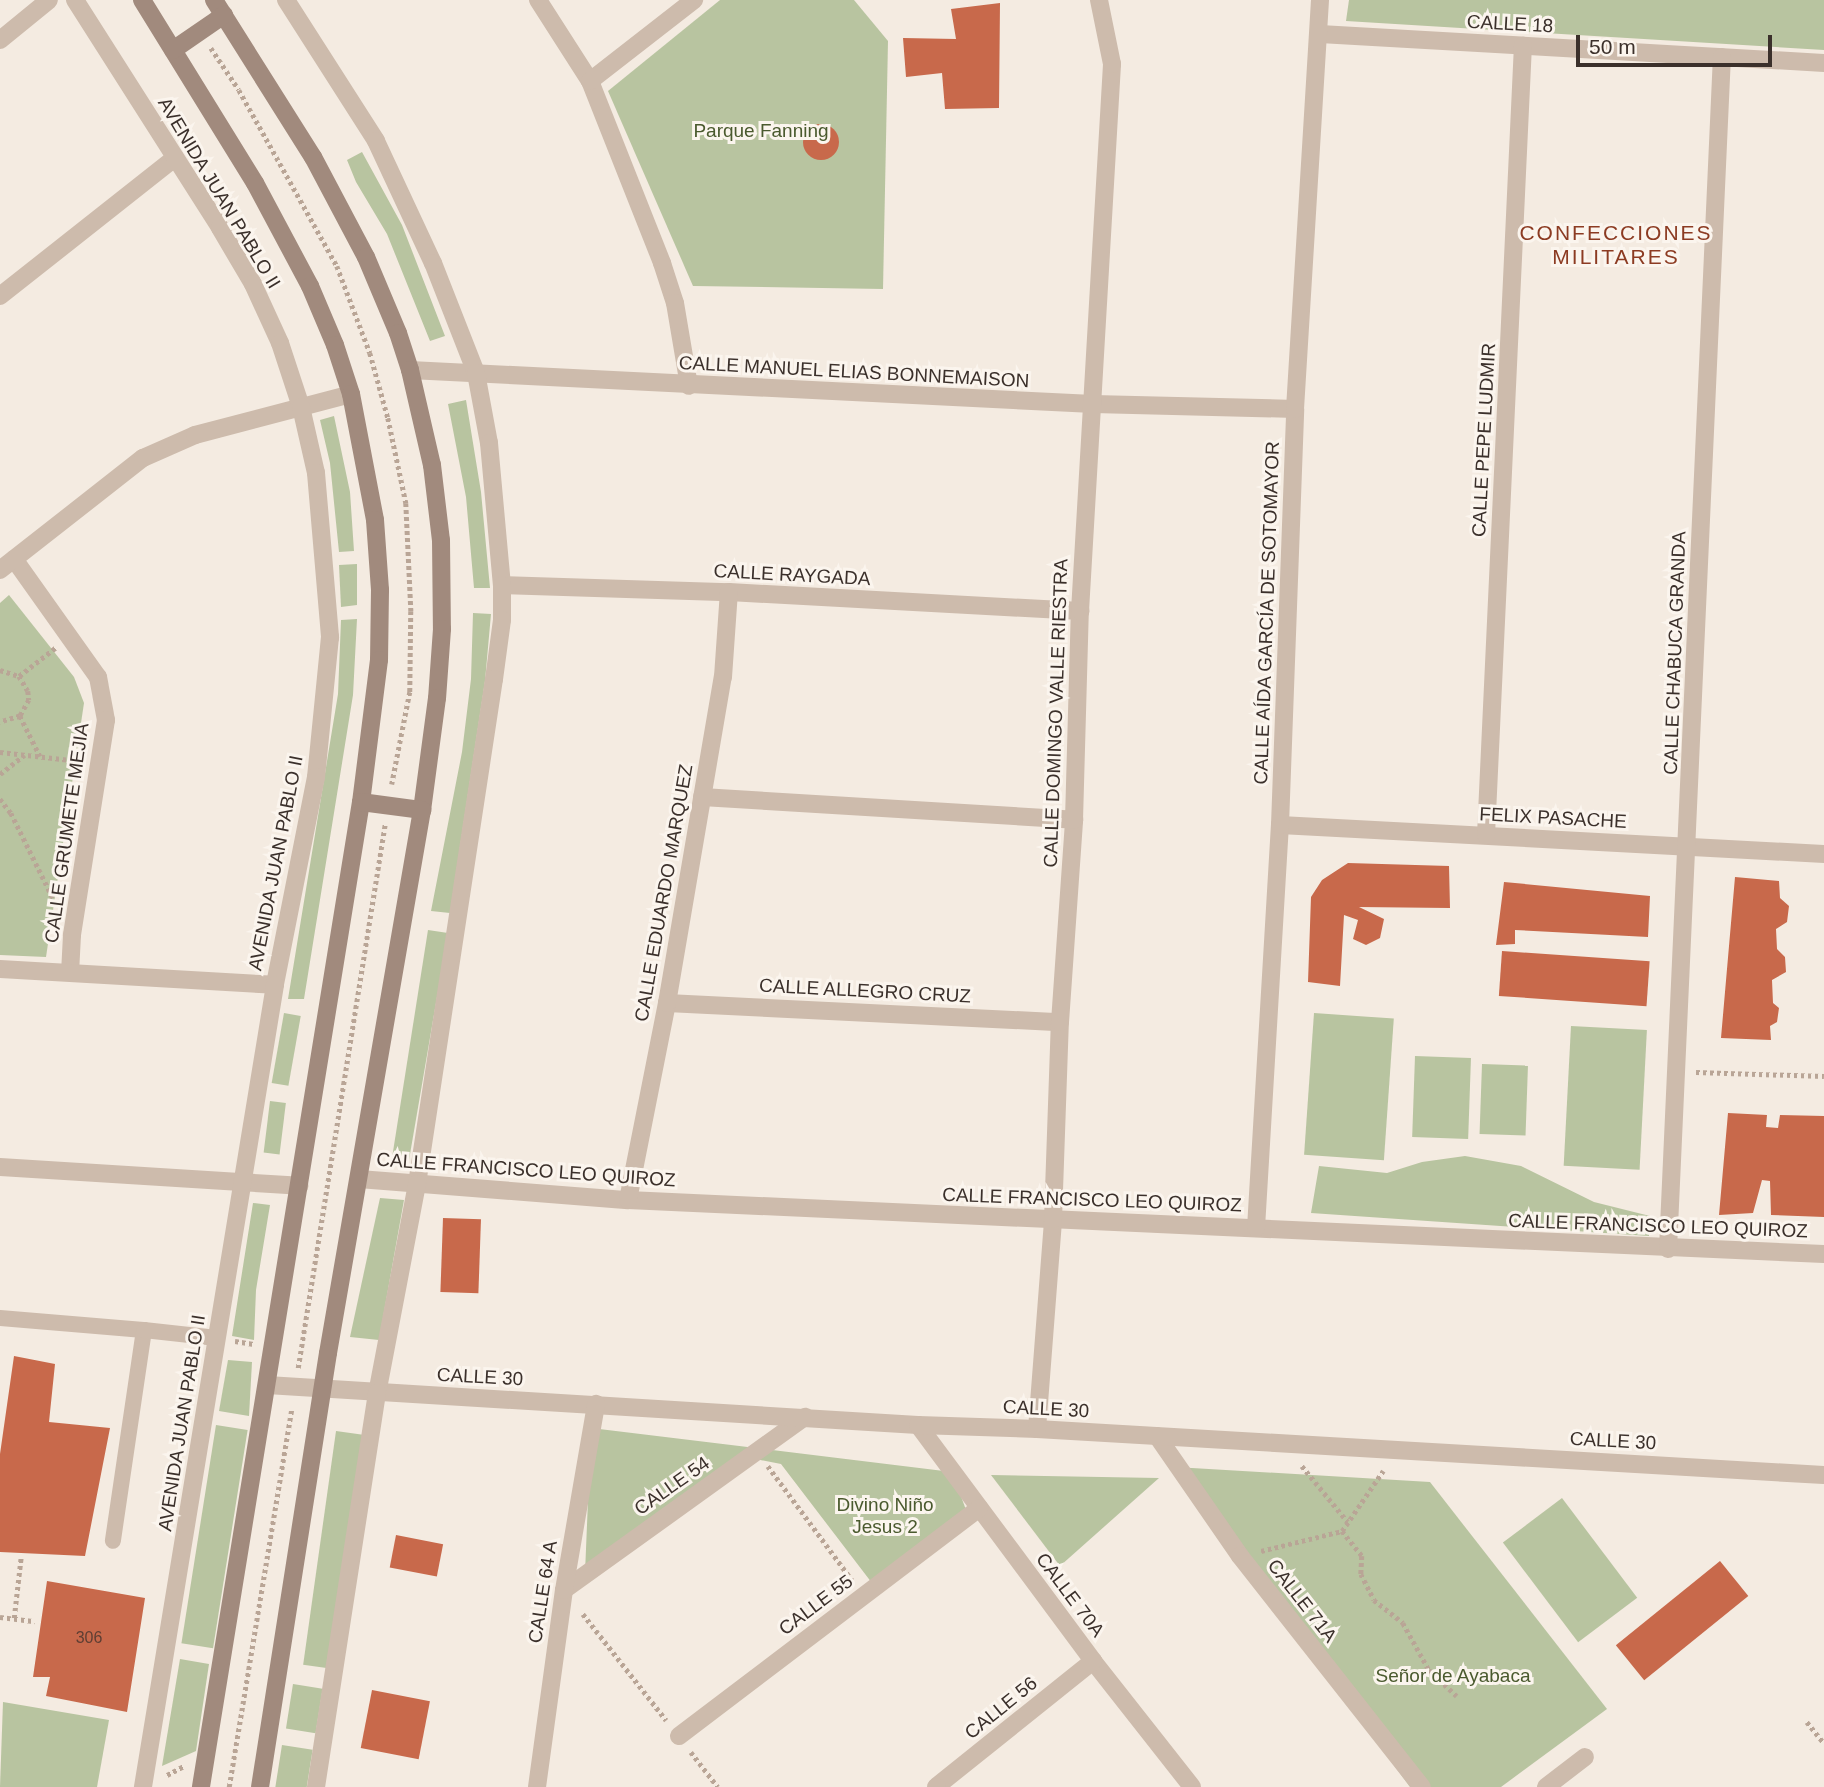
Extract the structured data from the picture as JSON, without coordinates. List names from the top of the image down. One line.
{"streets":{"main road":["AVENIDA JUAN PABLO II"],"street":["CALLE 18","CALLE MANUEL ELIAS BONNEMAISON","CALLE PEPE LUDMIR","CALLE RAYGADA","CALLE AÍDA GARCÍA DE SOTOMAYOR","CALLE CHABUCA GRANDA","CALLE DOMINGO VALLE RIESTRA","FELIX PASACHE","CALLE GRUMETE MEJIA","CALLE EDUARDO MARQUEZ","CALLE ALLEGRO CRUZ","CALLE FRANCISCO LEO QUIROZ","CALLE 30","CALLE 54","CALLE 64 A","CALLE 70A","CALLE 71A","CALLE 55","CALLE 56"]},"crossings":[["CALLE 18","CALLE PEPE LUDMIR"],["CALLE 18","CALLE AÍDA GARCÍA DE SOTOMAYOR"],["CALLE 18","CALLE CHABUCA GRANDA"],["AVENIDA JUAN PABLO II","CALLE 30"],["CALLE MANUEL ELIAS BONNEMAISON","CALLE AÍDA GARCÍA DE SOTOMAYOR"],["CALLE MANUEL ELIAS BONNEMAISON","CALLE DOMINGO VALLE RIESTRA"],["CALLE PEPE LUDMIR","FELIX PASACHE"],["CALLE RAYGADA","CALLE DOMINGO VALLE RIESTRA"],["CALLE RAYGADA","CALLE EDUARDO MARQUEZ"],["CALLE AÍDA GARCÍA DE SOTOMAYOR","FELIX PASACHE"],["CALLE AÍDA GARCÍA DE SOTOMAYOR","CALLE FRANCISCO LEO QUIROZ"],["CALLE CHABUCA GRANDA","FELIX PASACHE"],["CALLE CHABUCA GRANDA","CALLE FRANCISCO LEO QUIROZ"],["CALLE DOMINGO VALLE RIESTRA","CALLE ALLEGRO CRUZ"],["CALLE DOMINGO VALLE RIESTRA","CALLE FRANCISCO LEO QUIROZ"],["CALLE DOMINGO VALLE RIESTRA","CALLE 30"],["CALLE EDUARDO MARQUEZ","CALLE ALLEGRO CRUZ"],["CALLE EDUARDO MARQUEZ","CALLE FRANCISCO LEO QUIROZ"],["CALLE 30","CALLE 54"],["CALLE 30","CALLE 64 A"],["CALLE 30","CALLE 70A"],["CALLE 30","CALLE 71A"],["CALLE 54","CALLE 64 A"],["CALLE 70A","CALLE 55"],["CALLE 70A","CALLE 56"]],"districts":["CONFECCIONES MILITARES"],"parks":["Parque Fanning","Divino Niño Jesus 2","Señor de Ayabaca"],"house_numbers":["306"],"scale_bar":"50 m"}
